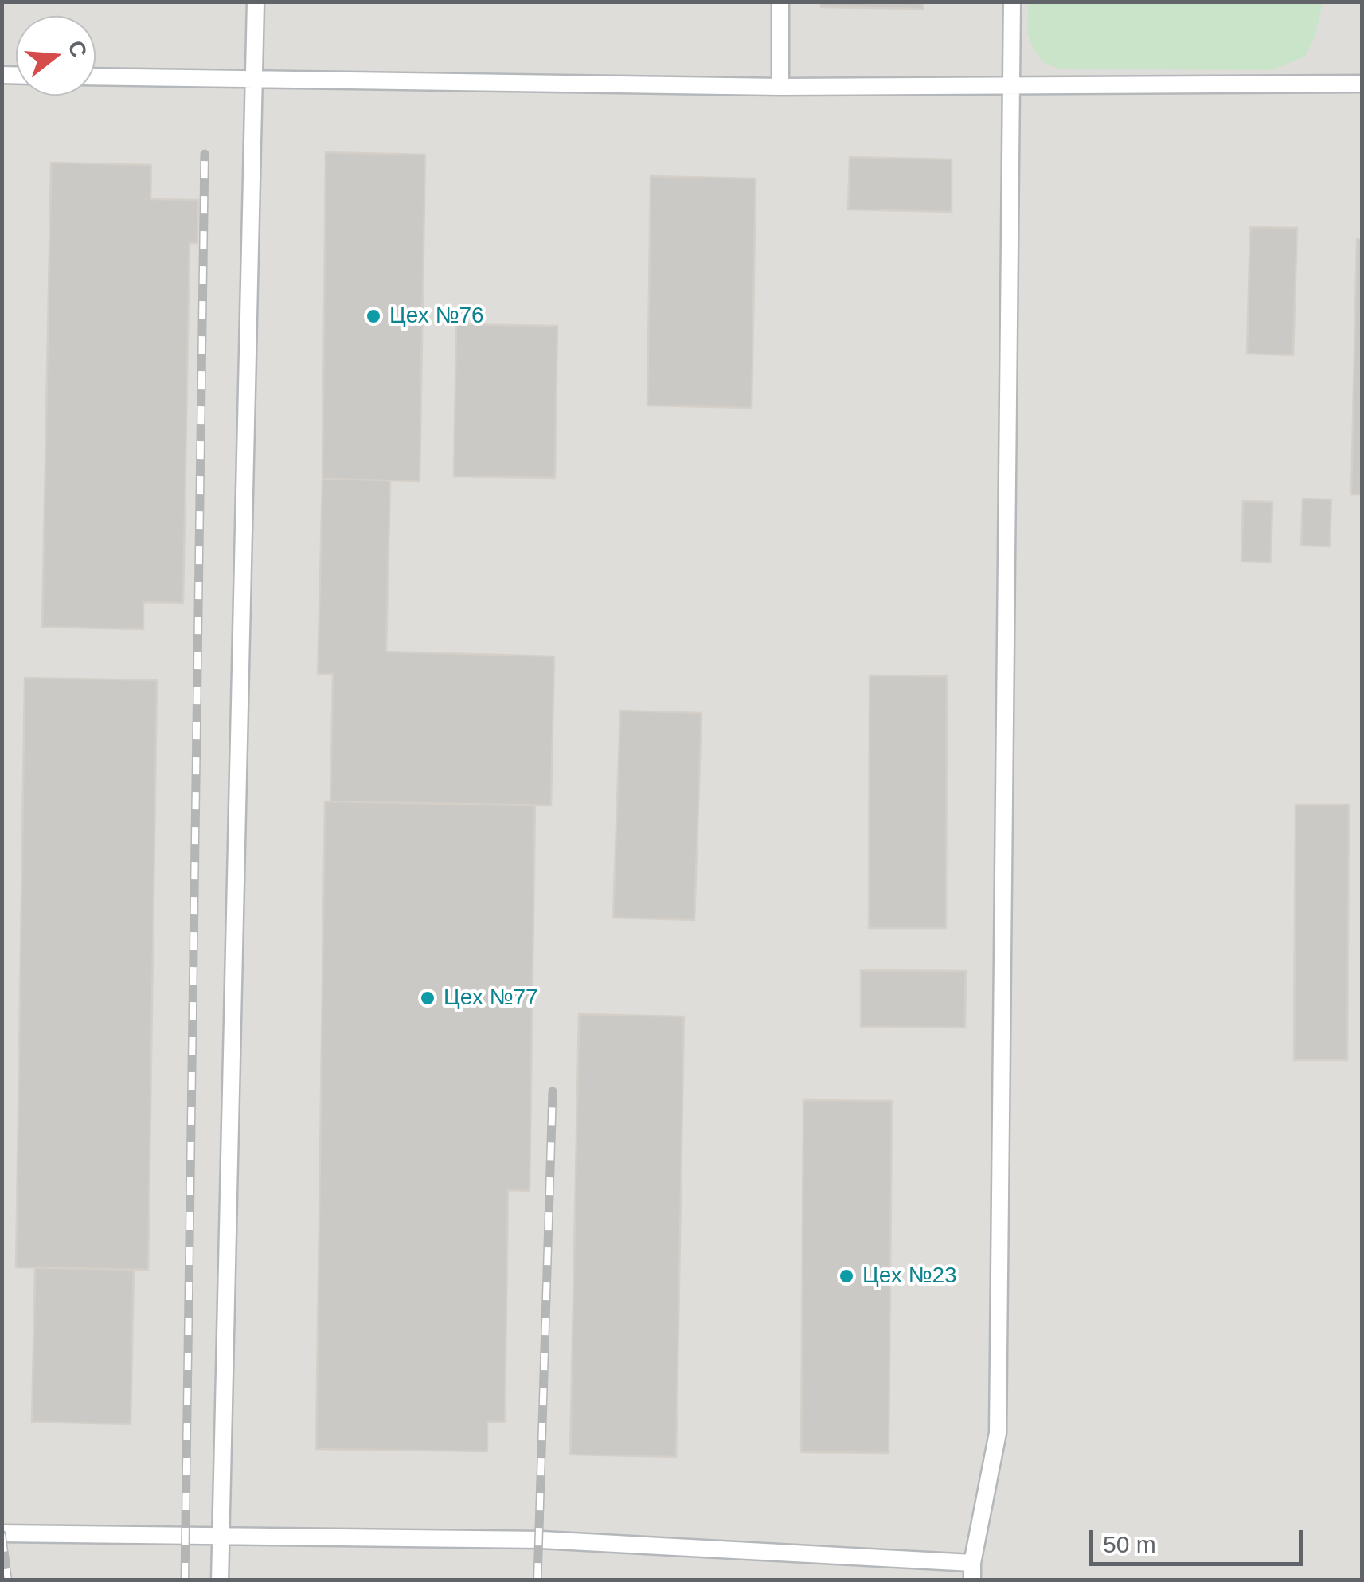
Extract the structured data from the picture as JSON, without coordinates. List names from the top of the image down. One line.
{"places":["Цех №76","Цех №77","Цех №23"],"scale_bar":"50 m","north":"right"}
